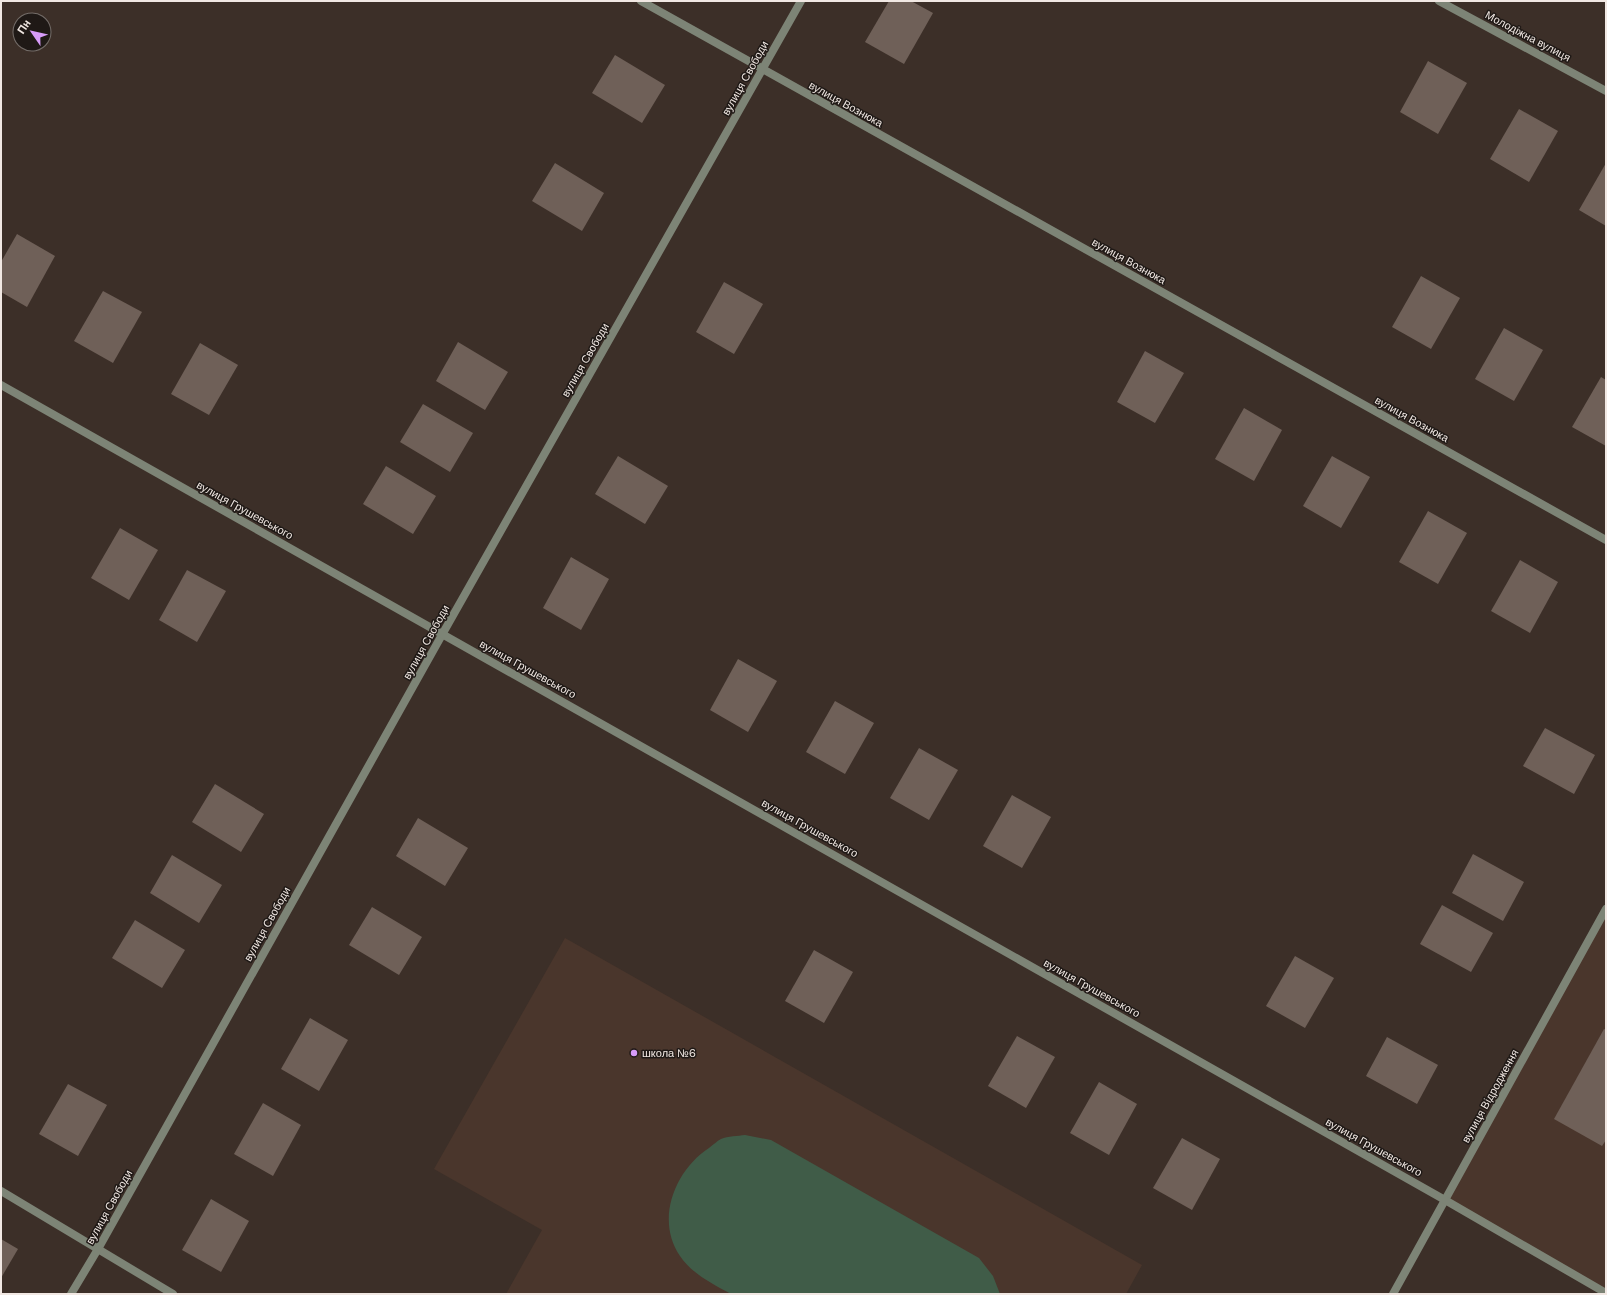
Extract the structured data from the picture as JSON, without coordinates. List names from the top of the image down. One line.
{"streets":{"street":["Молодіжна вулиця","вулиця Свободи","вулиця Вознюка","вулиця Грушевського","вулиця Відродження"]},"crossings":[["вулиця Свободи","вулиця Вознюка"],["вулиця Свободи","вулиця Грушевського"],["вулиця Грушевського","вулиця Відродження"]],"places":["школа №6"],"north":"top left"}
